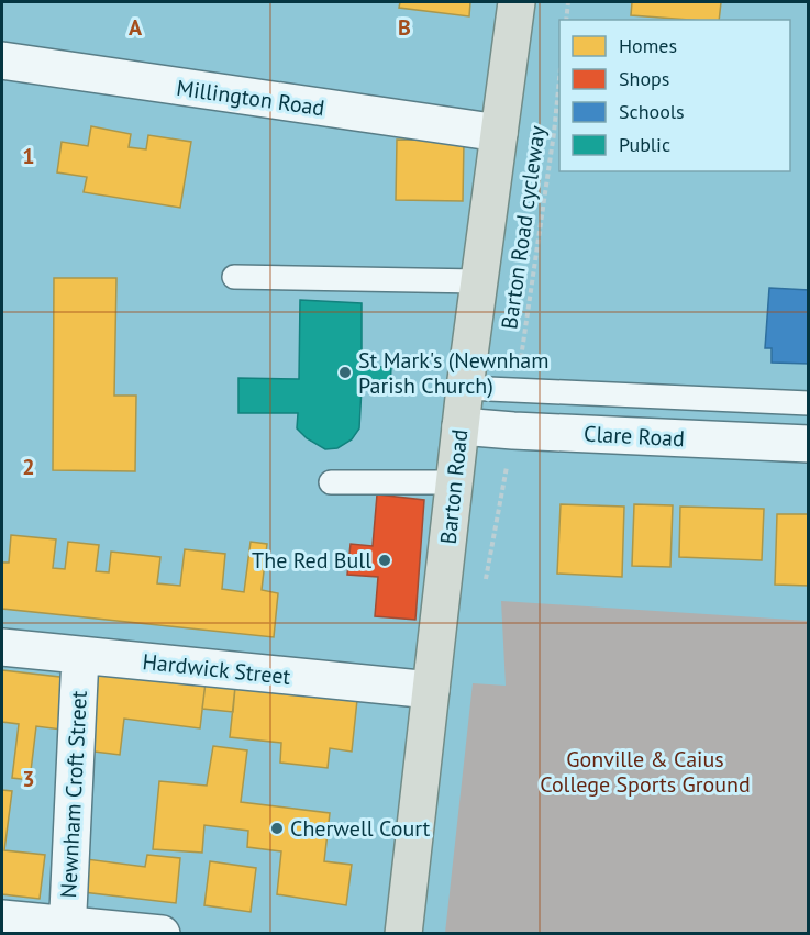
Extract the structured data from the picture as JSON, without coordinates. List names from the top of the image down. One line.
{"streets":{"main road":["Barton Road"],"street":["Millington Road","Clare Road","Hardwick Street","Newnham Croft Street"],"path":["Barton Road cycleway"]},"crossings":[["Millington Road","Barton Road"],["Clare Road","Barton Road"],["Barton Road","Hardwick Street"],["Hardwick Street","Newnham Croft Street"]],"parks":["Gonville & Caius College Sports Ground"],"places":["St Mark's (Newnham Parish Church)","The Red Bull","Cherwell Court"],"legend":["Homes","Shops","Schools","Public"],"grid":{"columns":["A","B"],"rows":["1","2","3"]}}
